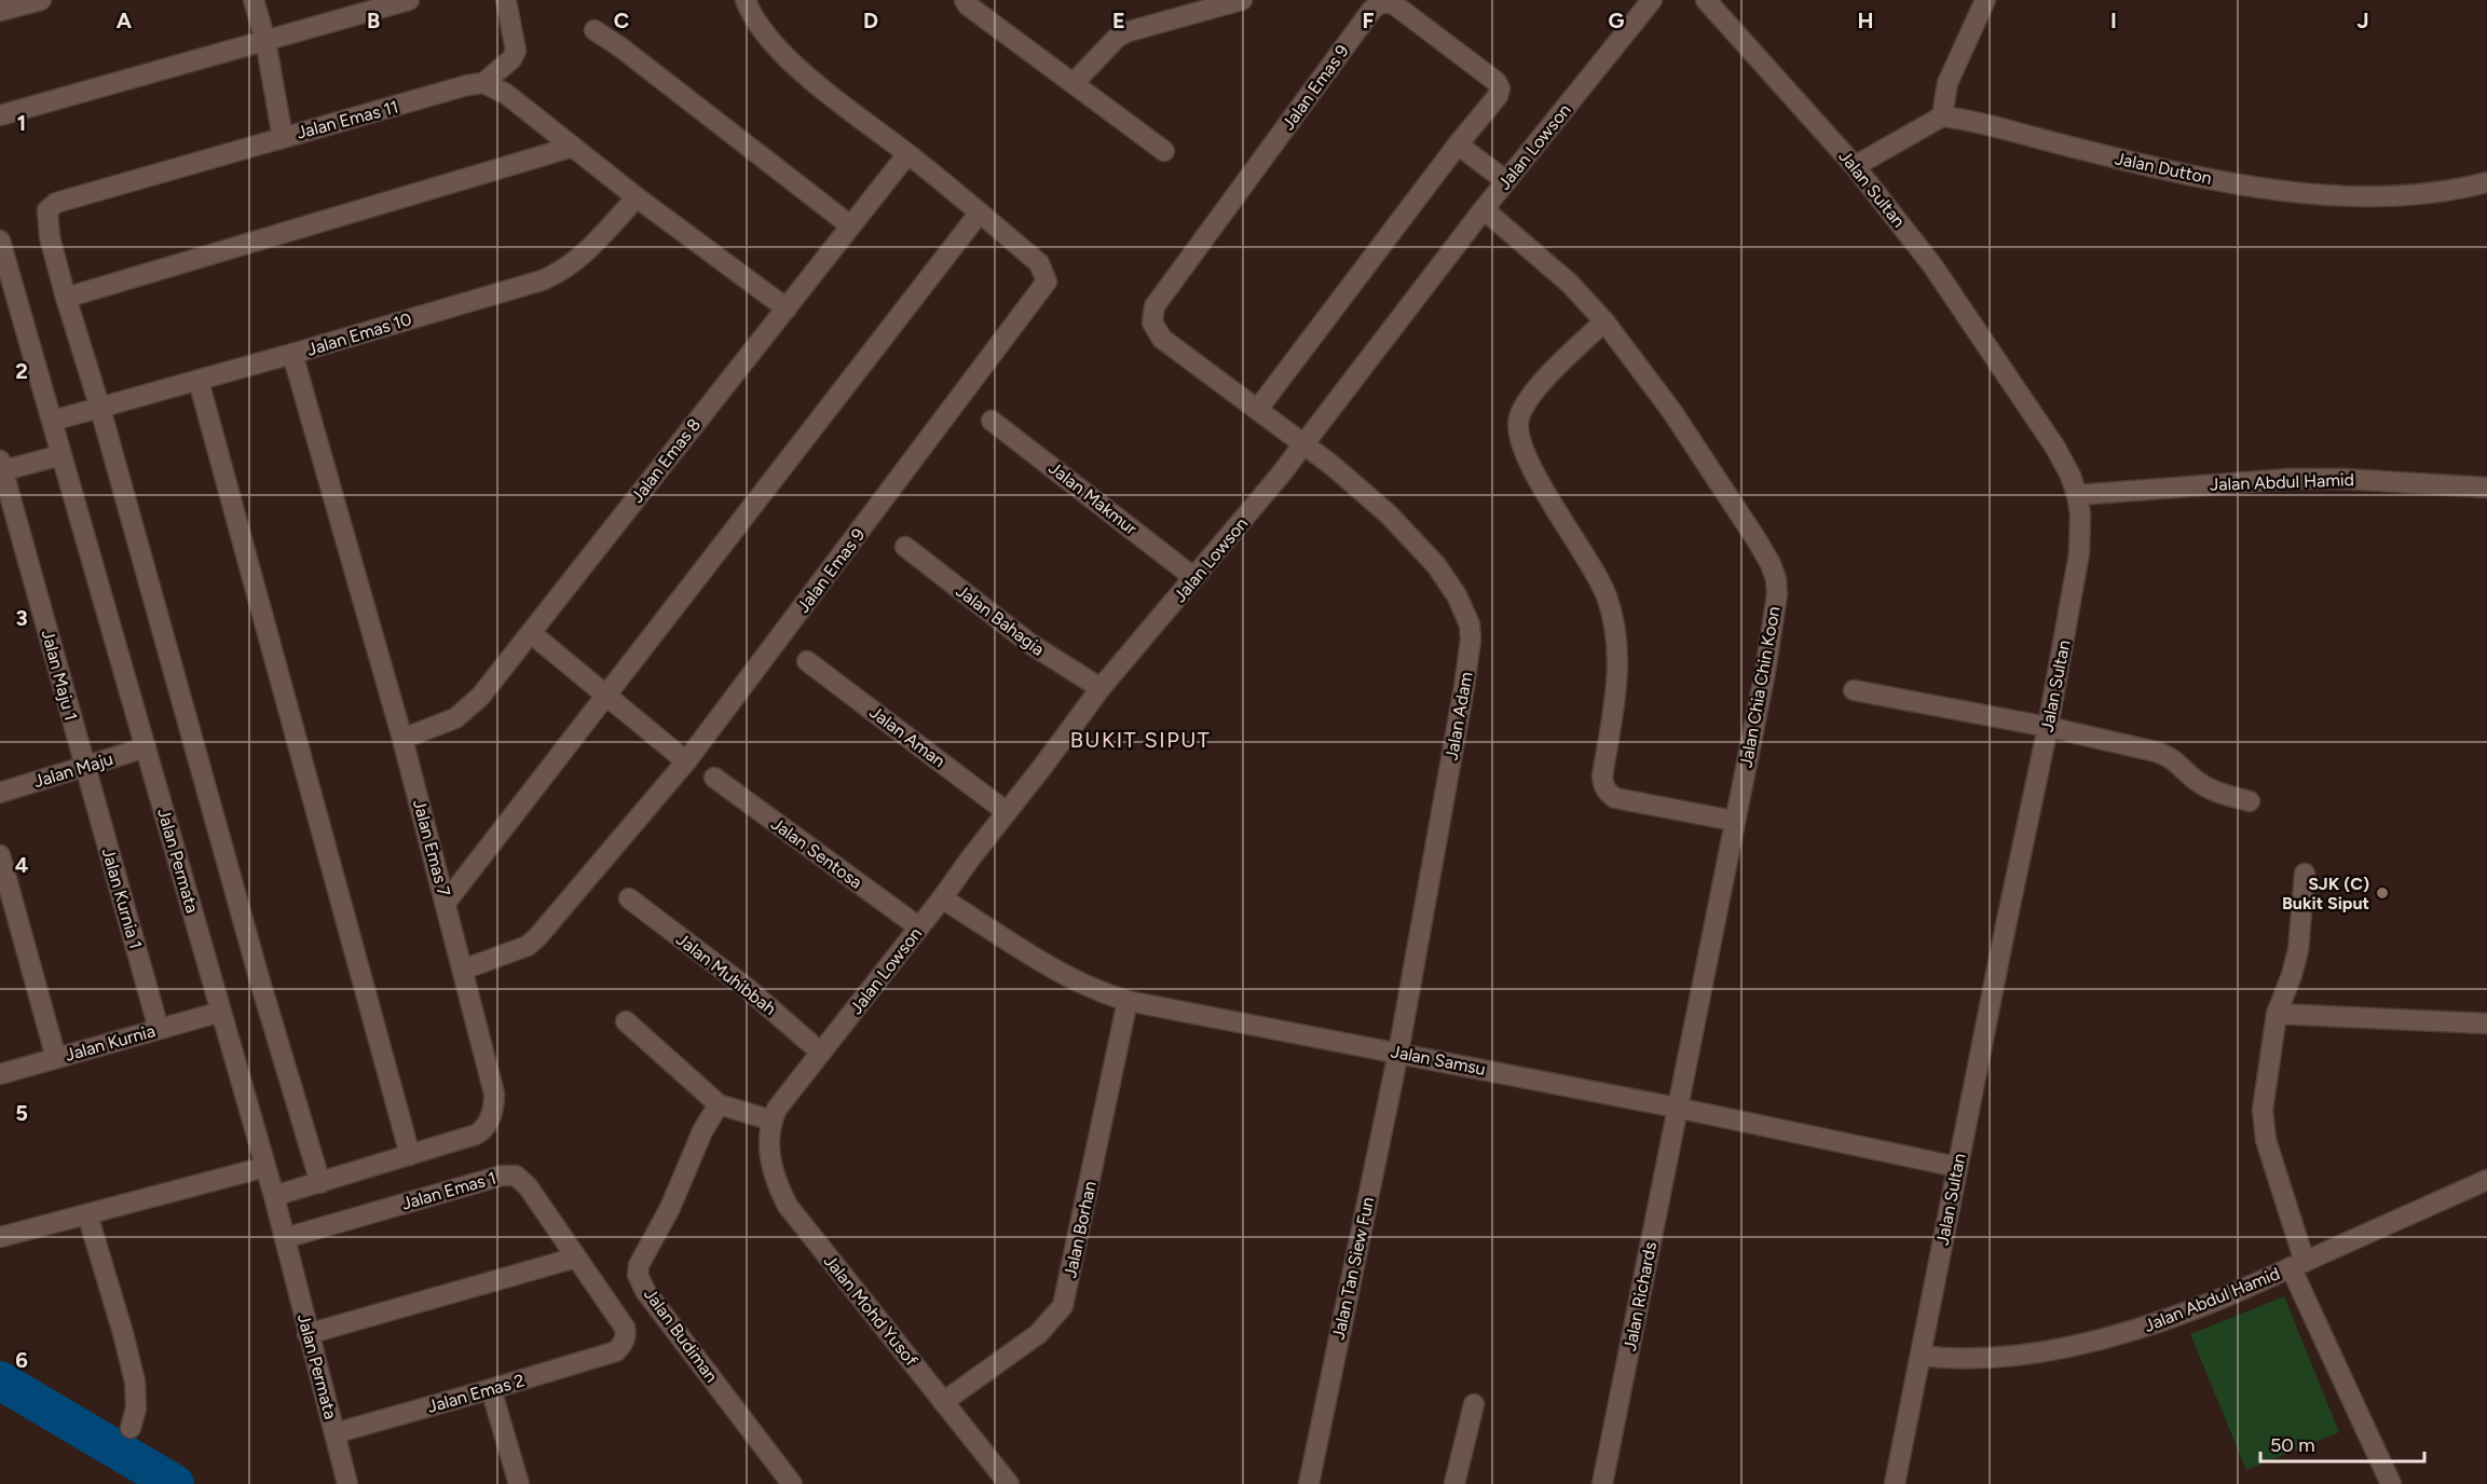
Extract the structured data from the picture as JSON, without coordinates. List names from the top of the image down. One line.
{"streets":{"street":["Jalan Emas 9","Jalan Emas 11","Jalan Lowson","Jalan Dutton","Jalan Sultan","Jalan Emas 10","Jalan Emas 8","Jalan Abdul Hamid","Jalan Makmur","Jalan Bahagia","Jalan Maju 1","Jalan Chia Chin Koon","Jalan Adam","Jalan Aman","Jalan Maju","Jalan Emas 7","Jalan Sentosa","Jalan Permata","Jalan Kurnia 1","Jalan Muhibbah","Jalan Kurnia","Jalan Samsu","Jalan Emas 1","Jalan Borhan","Jalan Tan Siew Fun","Jalan Richards","Jalan Mohd Yusof","Jalan Budiman","Jalan Emas 2"]},"crossings":[["Jalan Emas 9","Jalan Lowson"],["Jalan Emas 9","Jalan Emas 8"],["Jalan Emas 9","Jalan Adam"],["Jalan Emas 9","Jalan Emas 7"],["Jalan Emas 11","Jalan Emas 10"],["Jalan Emas 11","Jalan Emas 7"],["Jalan Lowson","Jalan Makmur"],["Jalan Lowson","Jalan Bahagia"],["Jalan Lowson","Jalan Chia Chin Koon"],["Jalan Lowson","Jalan Adam"],["Jalan Lowson","Jalan Aman"],["Jalan Lowson","Jalan Sentosa"],["Jalan Lowson","Jalan Muhibbah"],["Jalan Lowson","Jalan Samsu"],["Jalan Lowson","Jalan Mohd Yusof"],["Jalan Sultan","Jalan Abdul Hamid"],["Jalan Sultan","Jalan Samsu"],["Jalan Emas 10","Jalan Emas 7"],["Jalan Emas 10","Jalan Permata"],["Jalan Emas 8","Jalan Emas 7"],["Jalan Maju 1","Jalan Maju"],["Jalan Maju 1","Jalan Kurnia 1"],["Jalan Chia Chin Koon","Jalan Samsu"],["Jalan Chia Chin Koon","Jalan Richards"],["Jalan Adam","Jalan Samsu"],["Jalan Adam","Jalan Tan Siew Fun"],["Jalan Maju","Jalan Permata"],["Jalan Maju","Jalan Kurnia 1"],["Jalan Emas 7","Jalan Permata"],["Jalan Permata","Jalan Kurnia"],["Jalan Permata","Jalan Emas 1"],["Jalan Permata","Jalan Emas 2"],["Jalan Kurnia 1","Jalan Kurnia"],["Jalan Samsu","Jalan Borhan"],["Jalan Samsu","Jalan Tan Siew Fun"],["Jalan Samsu","Jalan Richards"],["Jalan Emas 1","Jalan Emas 2"],["Jalan Borhan","Jalan Mohd Yusof"]],"districts":["BUKIT SIPUT"],"places":["SJK (C) Bukit Siput"],"scale_bar":"50 m","grid":{"columns":["A","B","C","D","E","F","G","H","I","J"],"rows":["1","2","3","4","5","6"]}}
